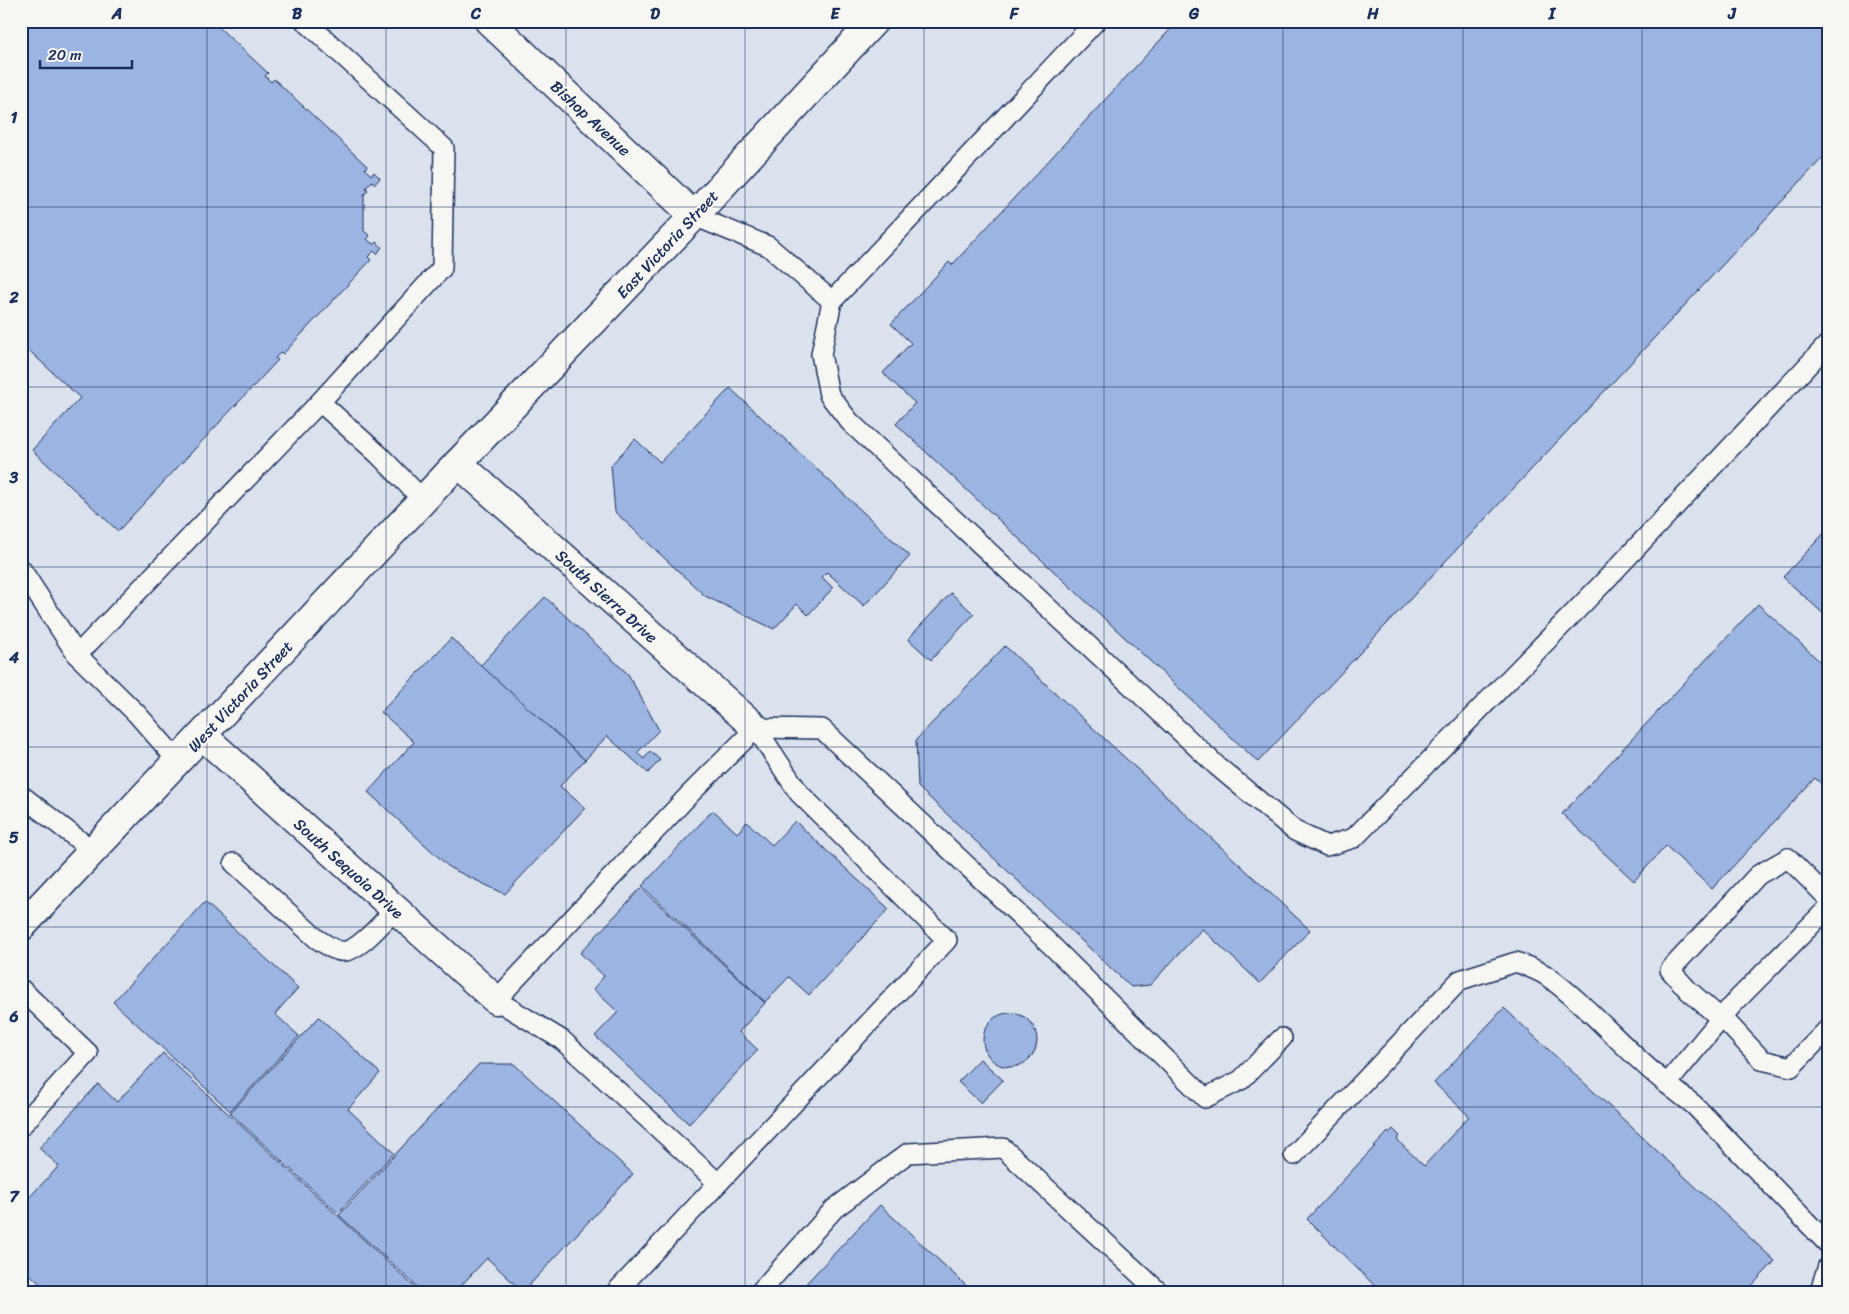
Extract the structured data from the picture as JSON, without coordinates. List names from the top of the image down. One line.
{"streets":{"main road":["Bishop Avenue","East Victoria Street","South Sierra Drive","West Victoria Street","South Sequoia Drive"]},"crossings":[["Bishop Avenue","East Victoria Street"],["East Victoria Street","South Sierra Drive"],["East Victoria Street","West Victoria Street"],["South Sierra Drive","West Victoria Street"],["West Victoria Street","South Sequoia Drive"]],"scale_bar":"20 m","grid":{"columns":["A","B","C","D","E","F","G","H","I","J"],"rows":["1","2","3","4","5","6","7"]}}
